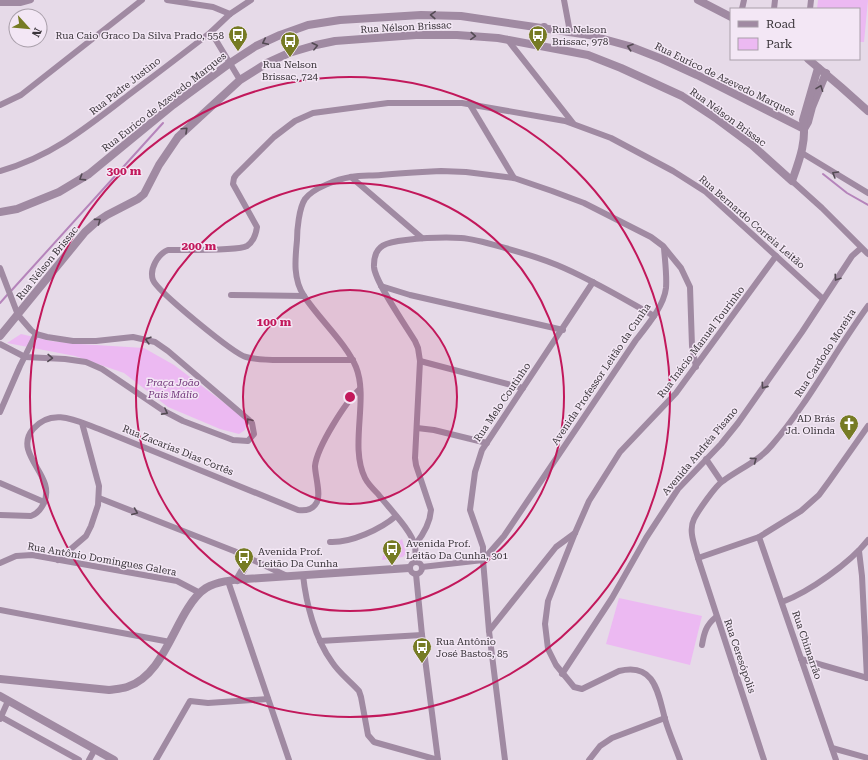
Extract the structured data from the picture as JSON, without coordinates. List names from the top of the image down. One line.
{"streets":{"street":["Rua Nélson Brissac","Rua Eurico de Azevedo Marques","Rua Padre Justino","Rua Bernardo Correia Leitão","Rua Inácio Manuel Tourinho","Rua Cardodo Moreira","Avenida Professor Leitão da Cunha","Rua Melo Coutinho","Rua Zacarias Dias Cortês","Avenida Andréa Pisano","Rua Antônio Domingues Galera","Rua Chimarrão","Rua Ceresópolis"]},"crossings":[["Rua Nélson Brissac","Avenida Andréa Pisano"],["Rua Bernardo Correia Leitão","Rua Inácio Manuel Tourinho"],["Rua Bernardo Correia Leitão","Avenida Andréa Pisano"],["Rua Inácio Manuel Tourinho","Avenida Andréa Pisano"],["Rua Cardodo Moreira","Rua Ceresópolis"],["Avenida Professor Leitão da Cunha","Rua Melo Coutinho"]],"one_way":["Rua Nélson Brissac","Rua Eurico de Azevedo Marques","Rua Cardodo Moreira","Avenida Andréa Pisano"],"parks":["Praça João Pais Málio"],"places":{"bus stop":["Rua Caio Graco Da Silva Prado, 558","Rua Nelson Brissac, 978","Rua Nelson Brissac, 724","Avenida Prof. Leitão Da Cunha, 301","Avenida Prof. Leitão Da Cunha","Rua Antônio José Bastos, 85"],"church":["AD Brás Jd. Olinda"]},"legend":["Road","Park"],"north":"bottom right","rings":["300 m","200 m","100 m"]}
